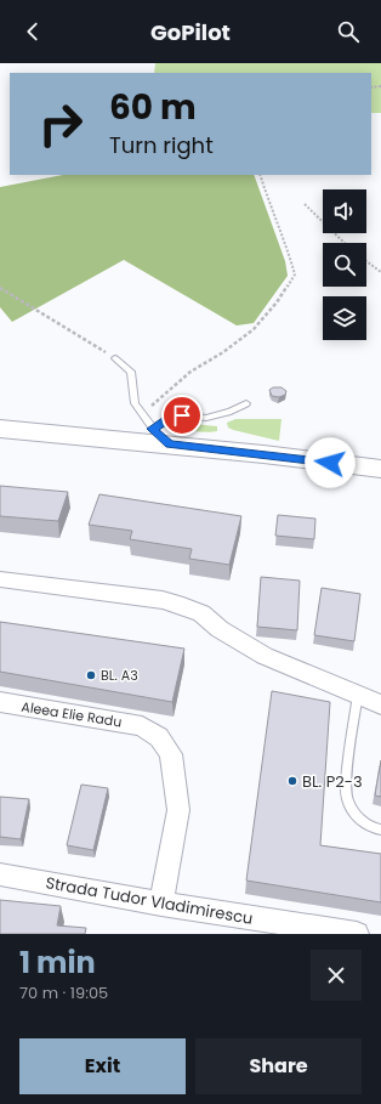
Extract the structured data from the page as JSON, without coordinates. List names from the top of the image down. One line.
{"streets":{"street":["Aleea Elie Radu","Strada Tudor Vladimirescu"]},"crossings":[["Aleea Elie Radu","Strada Tudor Vladimirescu"]],"places":["BL. A3","BL. P2-3"],"page":{"header":"GoPilot","turn":["60 m","Turn right"],"heading":["1 min","70 m · 19:05"],"buttons":["Exit","Share"]}}
